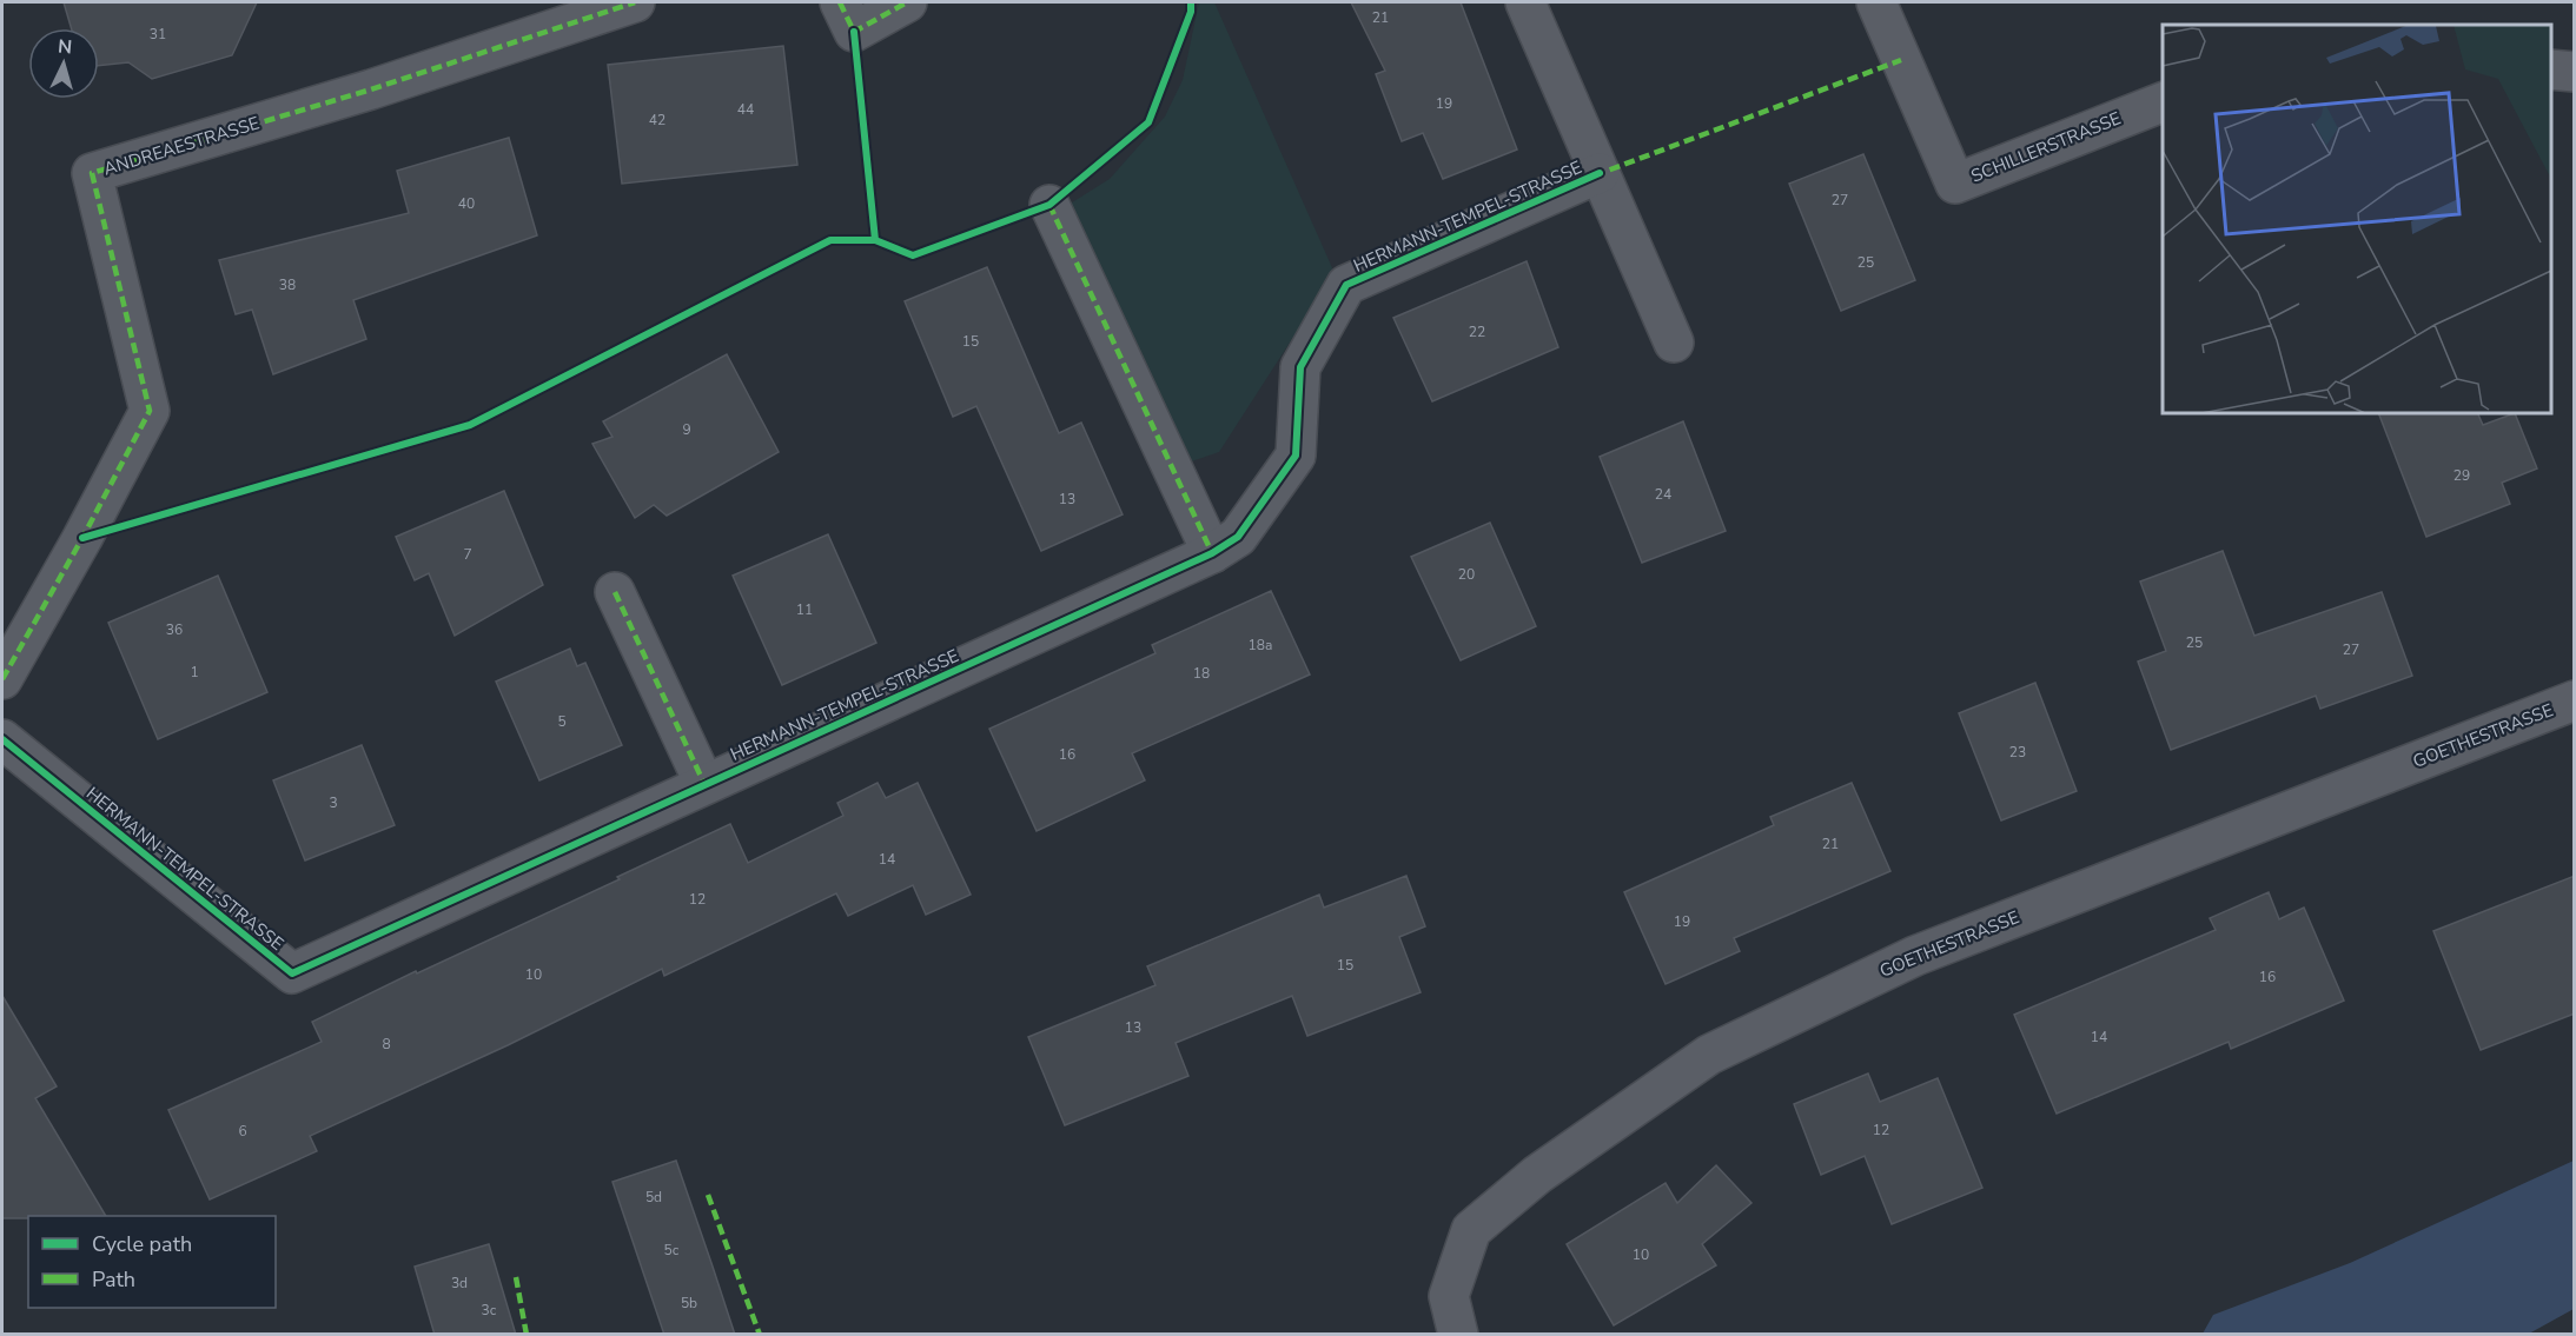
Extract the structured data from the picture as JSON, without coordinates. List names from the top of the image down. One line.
{"streets":{"street":["ANDREAESTRASSE","SCHILLERSTRASSE","HERMANN-TEMPEL-STRASSE","GOETHESTRASSE"]},"house_numbers":["21","31","19","44","42","27","40","25","38","22","15","9","29","24","13","7","20","11","36","25","18a","27","1","18","5","23","16","3","21","14","12","19","15","10","16","13","14","8","12","6","5d","5c","10","3d","5b","3c"],"legend":["Cycle path","Path"],"north":"top"}
